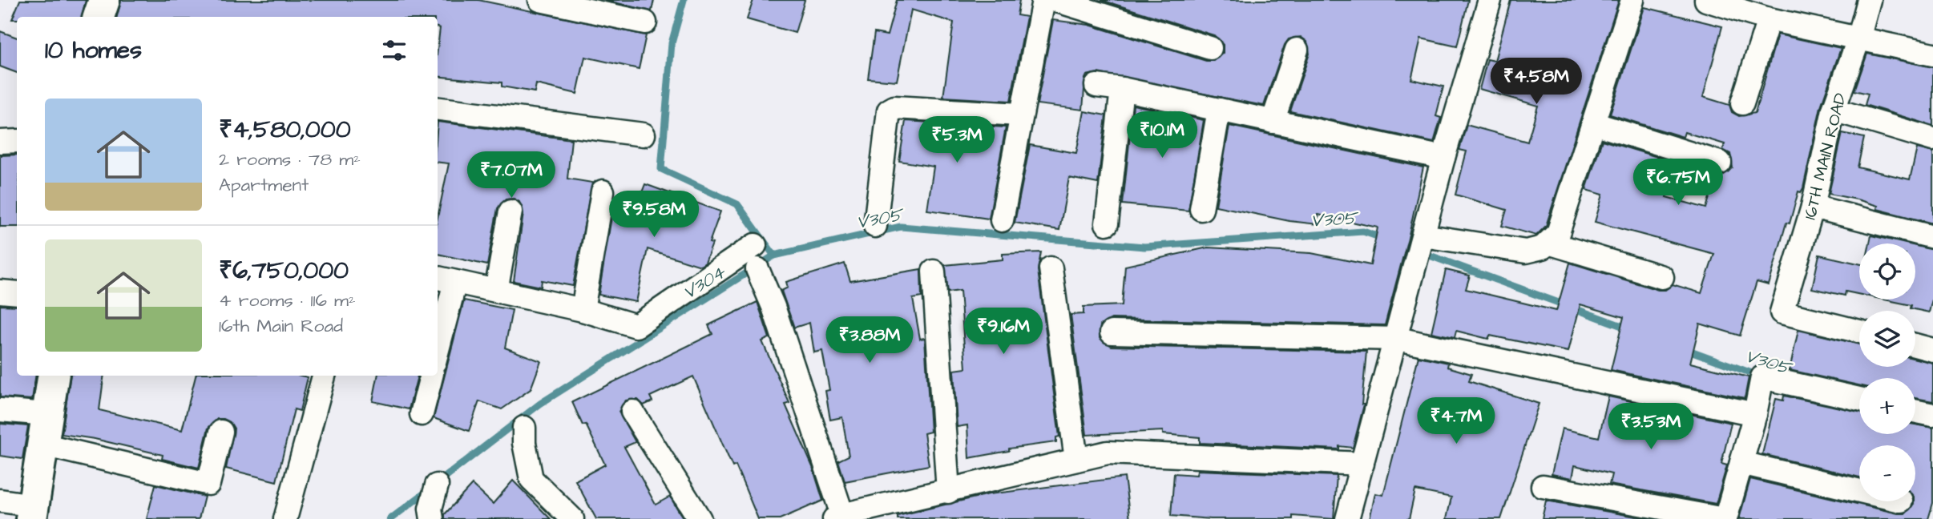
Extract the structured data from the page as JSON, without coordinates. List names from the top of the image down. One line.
{"streets":{"street":["16TH MAIN ROAD"]},"water":["V305","V304"],"page":{"heading":"10 homes","price":["₹4.58M","₹10.1M","₹5.3M","₹7.07M","₹6.75M","₹9.58M","₹9.16M","₹3.88M","₹4.7M","₹3.53M"],"list":[{"name":"₹4,580,000","note":"2 rooms · 78 m² · Apartment"},{"name":"₹6,750,000","note":"4 rooms · 116 m² · 16th Main Road"}],"map_buttons":["+","−"]}}
